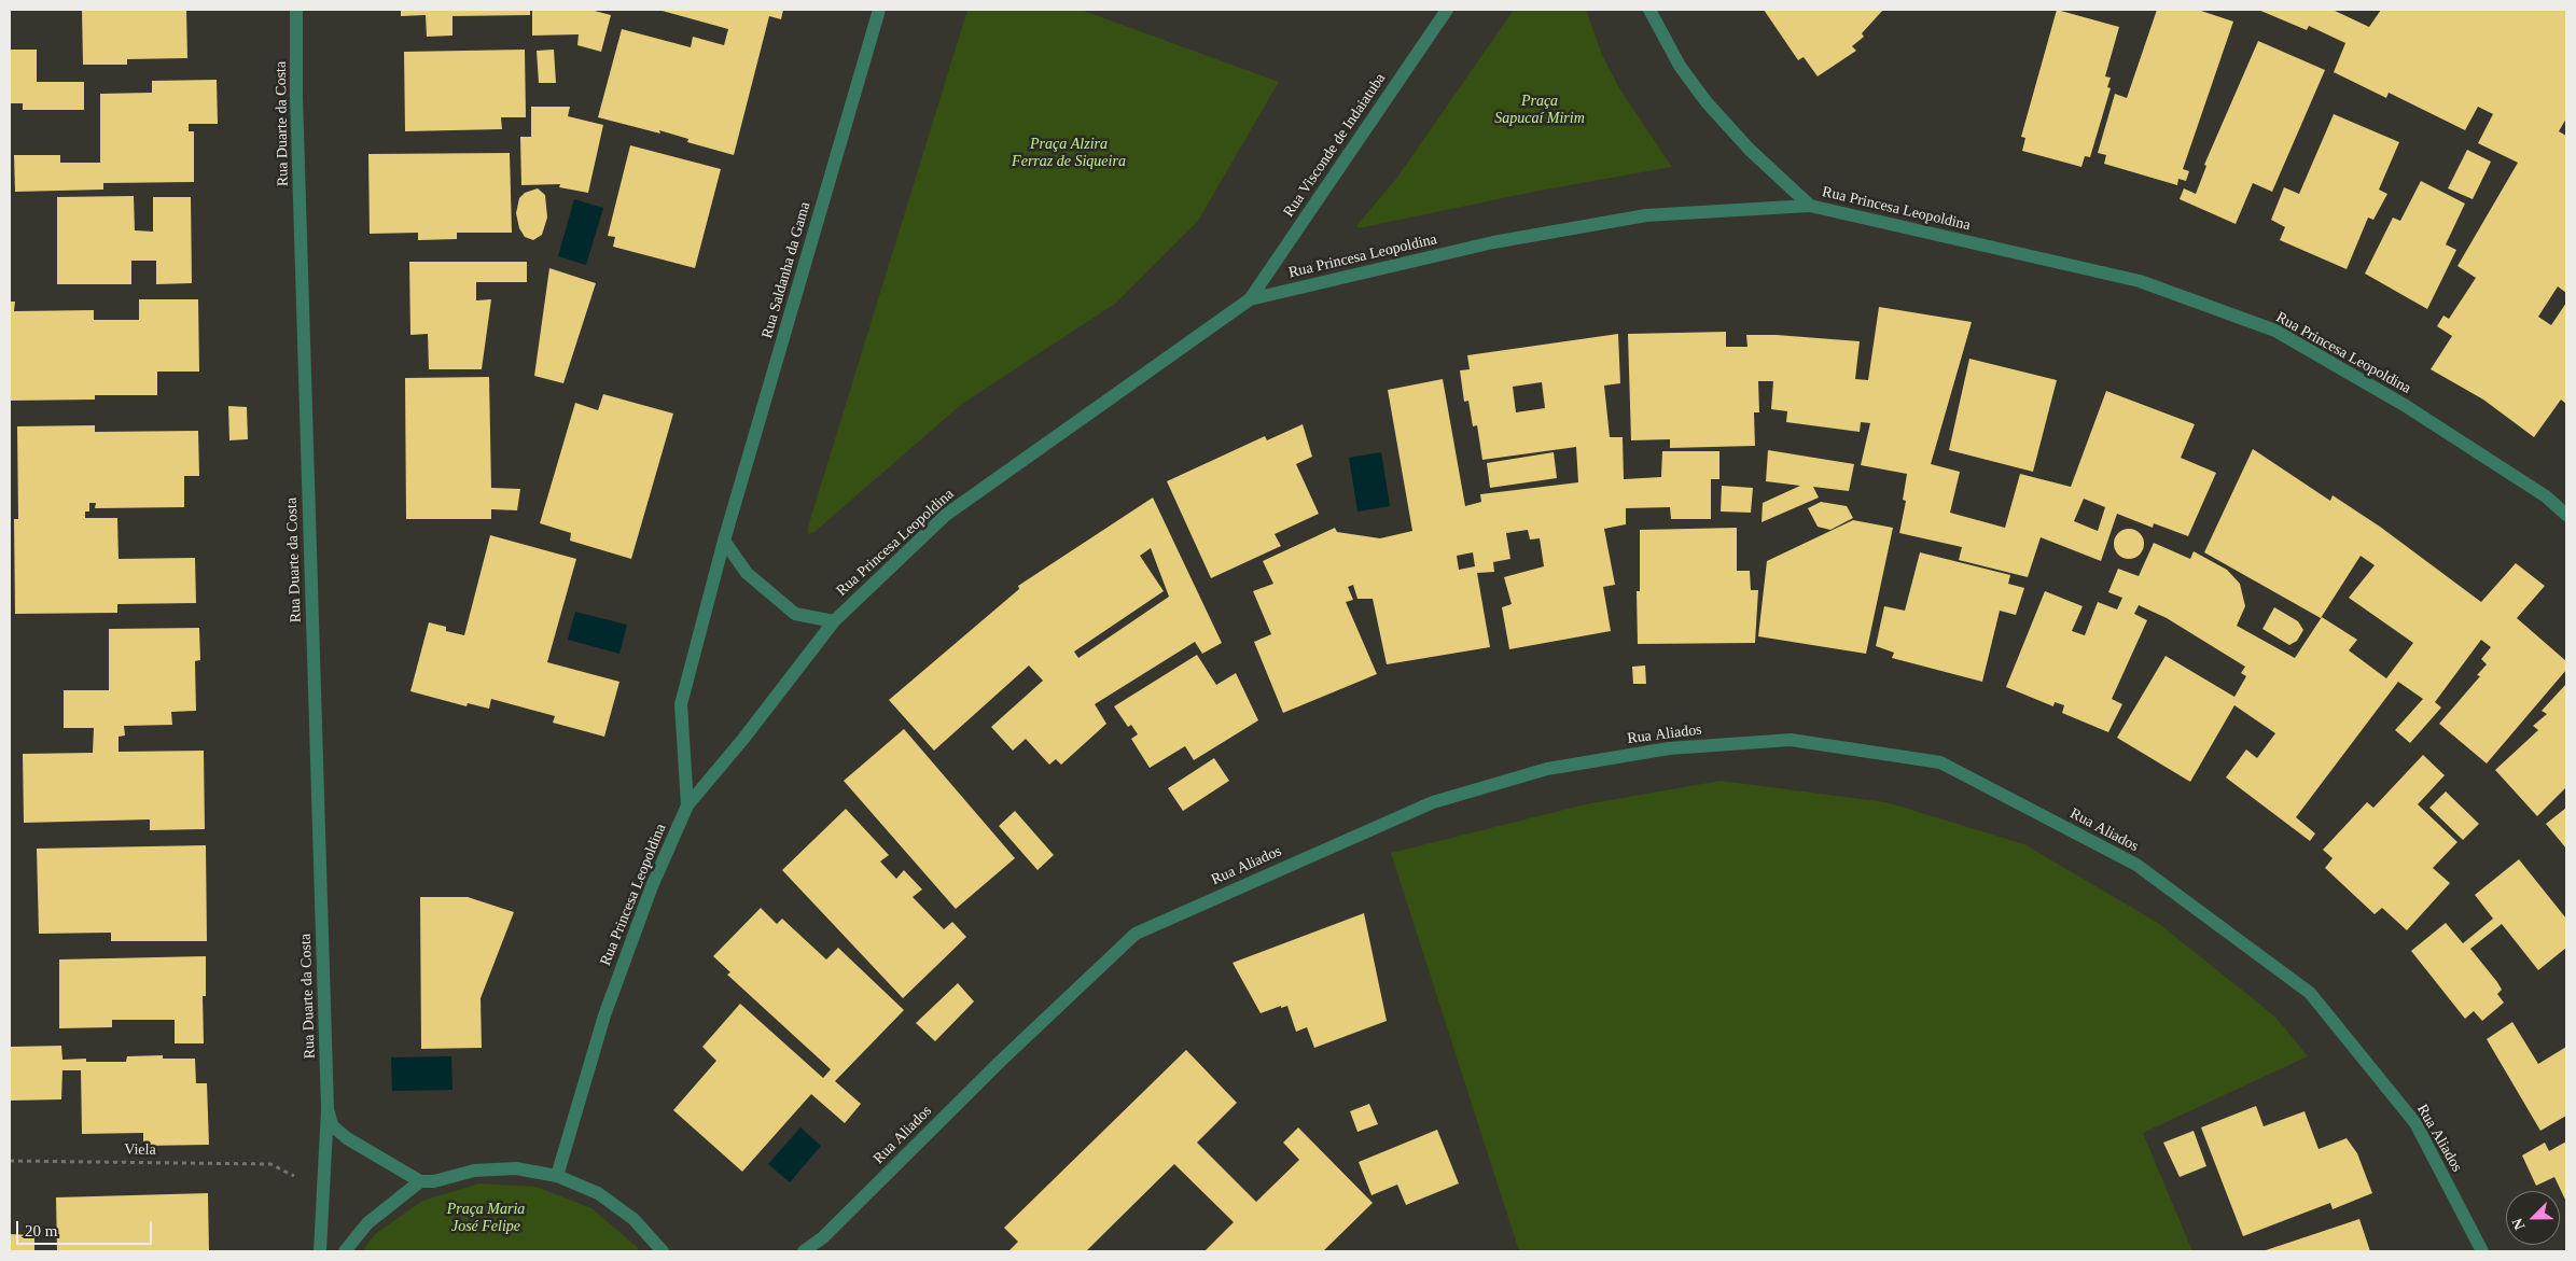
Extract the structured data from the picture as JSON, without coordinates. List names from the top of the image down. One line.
{"streets":{"street":["Rua Duarte da Costa","Rua Visconde de Indaiatuba","Rua Princesa Leopoldina","Rua Saldanha da Gama","Rua Aliados"],"path":["Viela"]},"crossings":[["Rua Visconde de Indaiatuba","Rua Princesa Leopoldina"],["Rua Princesa Leopoldina","Rua Saldanha da Gama"]],"parks":["Praça Sapucaí Mirim","Praça Alzira Ferraz de Siqueira","Praça Maria José Felipe"],"scale_bar":"20 m","north":"bottom left"}
